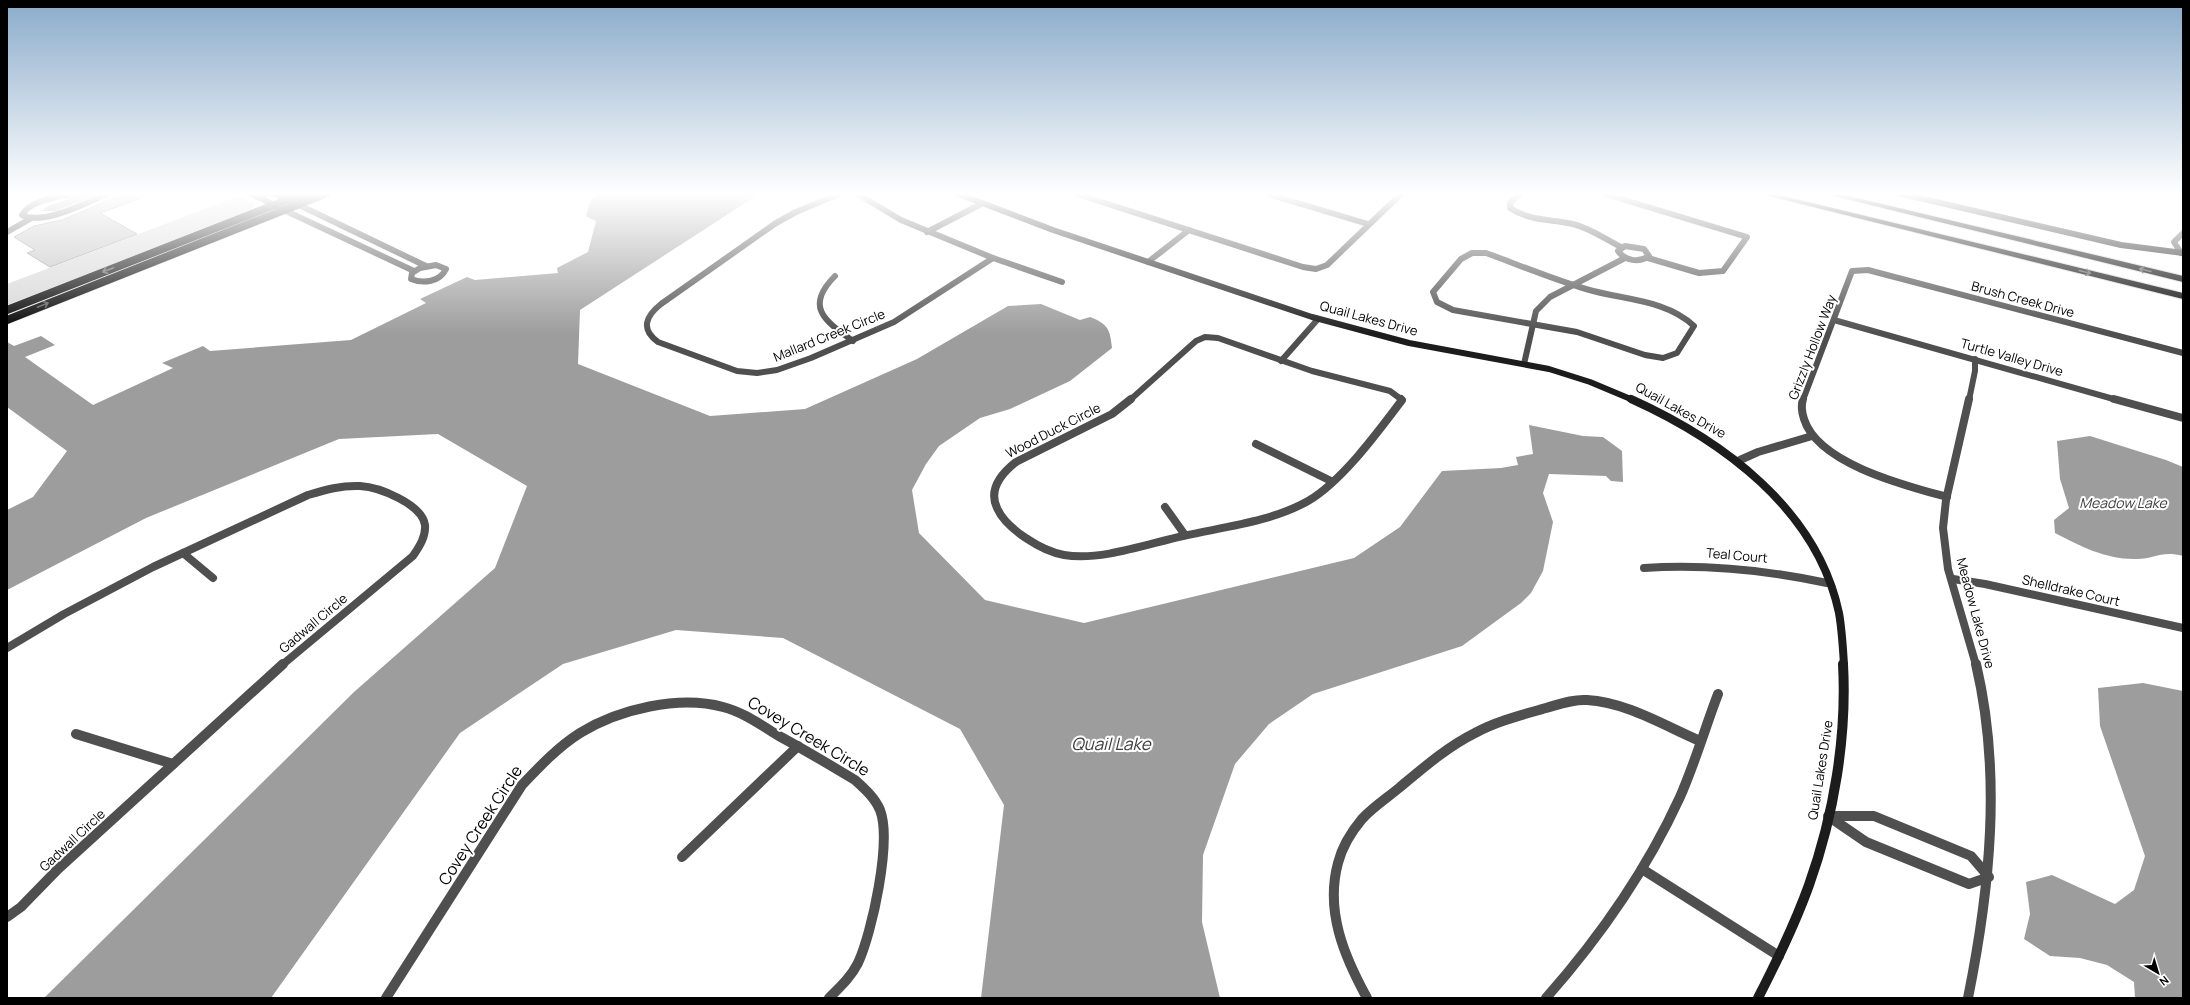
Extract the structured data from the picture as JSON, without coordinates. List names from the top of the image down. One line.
{"streets":{"main road":["Quail Lakes Drive"],"street":["Brush Creek Drive","Mallard Creek Circle","Grizzly Hollow Way","Turtle Valley Drive","Wood Duck Circle","Teal Court","Shelldrake Court","Meadow Lake Drive","Gadwall Circle","Covey Creek Circle"]},"crossings":[["Brush Creek Drive","Grizzly Hollow Way"],["Quail Lakes Drive","Teal Court"],["Grizzly Hollow Way","Turtle Valley Drive"],["Turtle Valley Drive","Meadow Lake Drive"],["Shelldrake Court","Meadow Lake Drive"]],"water":["Meadow Lake","Quail Lake"],"north":"bottom right"}
